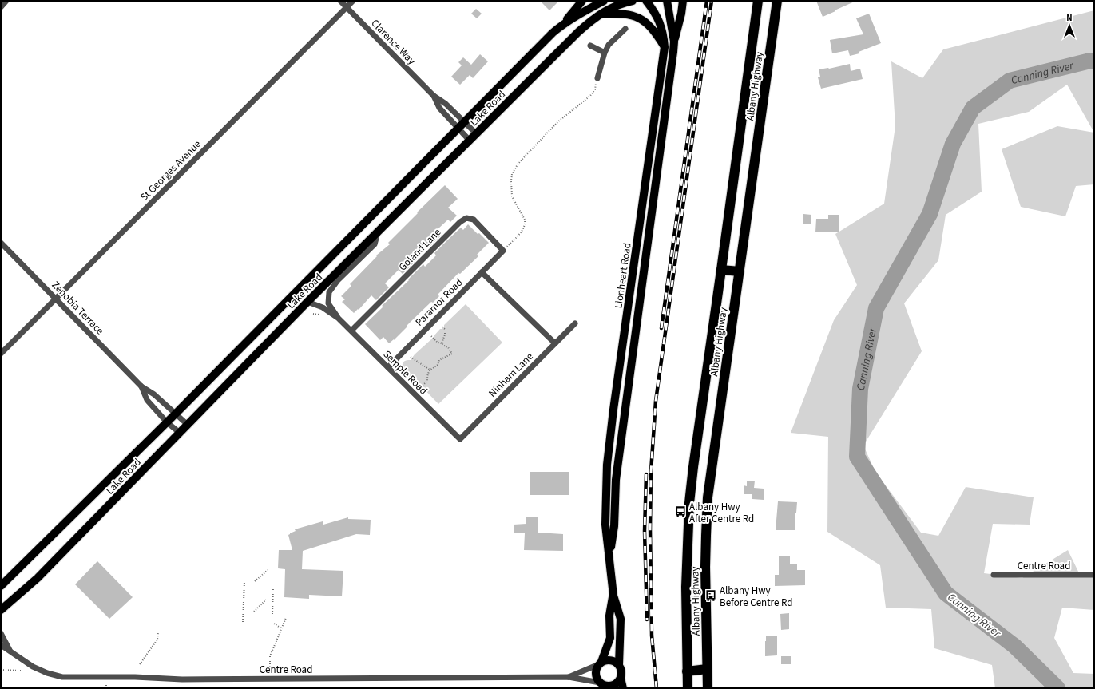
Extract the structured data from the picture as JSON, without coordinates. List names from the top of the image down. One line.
{"streets":{"highway":["Albany Highway"],"main road":["Lake Road","Lionheart Road"],"street":["Clarence Way","St Georges Avenue","Goland Lane","Paramor Road","Zenobia Terrace","Semple Road","Ninham Lane","Centre Road"]},"crossings":[["Clarence Way","Lake Road"],["Clarence Way","St Georges Avenue"],["Lake Road","Zenobia Terrace"],["Lake Road","Semple Road"],["St Georges Avenue","Zenobia Terrace"],["Goland Lane","Paramor Road"],["Goland Lane","Semple Road"],["Lionheart Road","Centre Road"],["Paramor Road","Semple Road"],["Semple Road","Ninham Lane"]],"water":["Canning River"],"places":{"bus stop":["Albany Hwy After Centre Rd","Albany Hwy Before Centre Rd"]},"north":"top"}
